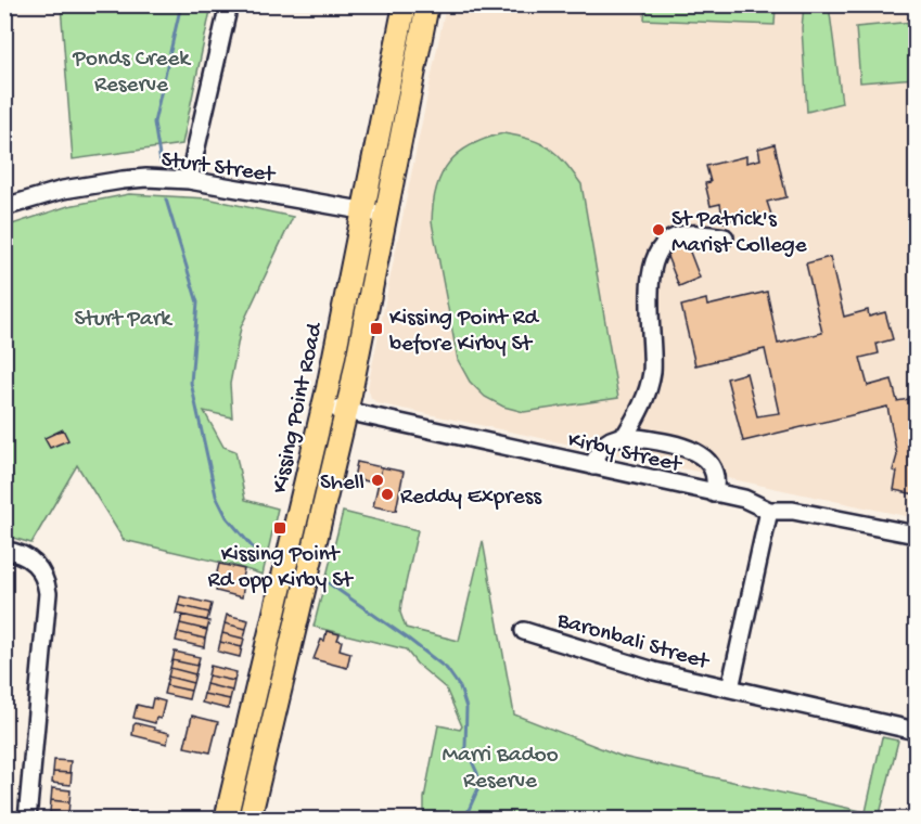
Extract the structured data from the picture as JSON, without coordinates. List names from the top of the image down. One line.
{"streets":{"main road":["Kissing Point Road"],"street":["Sturt Street","Kirby Street","Baronbali Street"]},"crossings":[["Sturt Street","Kissing Point Road"],["Kissing Point Road","Kirby Street"],["Kirby Street","Baronbali Street"]],"parks":["Ponds Creek Reserve","Sturt Park","Marri Badoo Reserve"],"places":{"other":["St Patrick's Marist College","Shell","Reddy Express"],"transit":["Kissing Point Rd before Kirby St","Kissing Point Rd opp Kirby St"]}}
